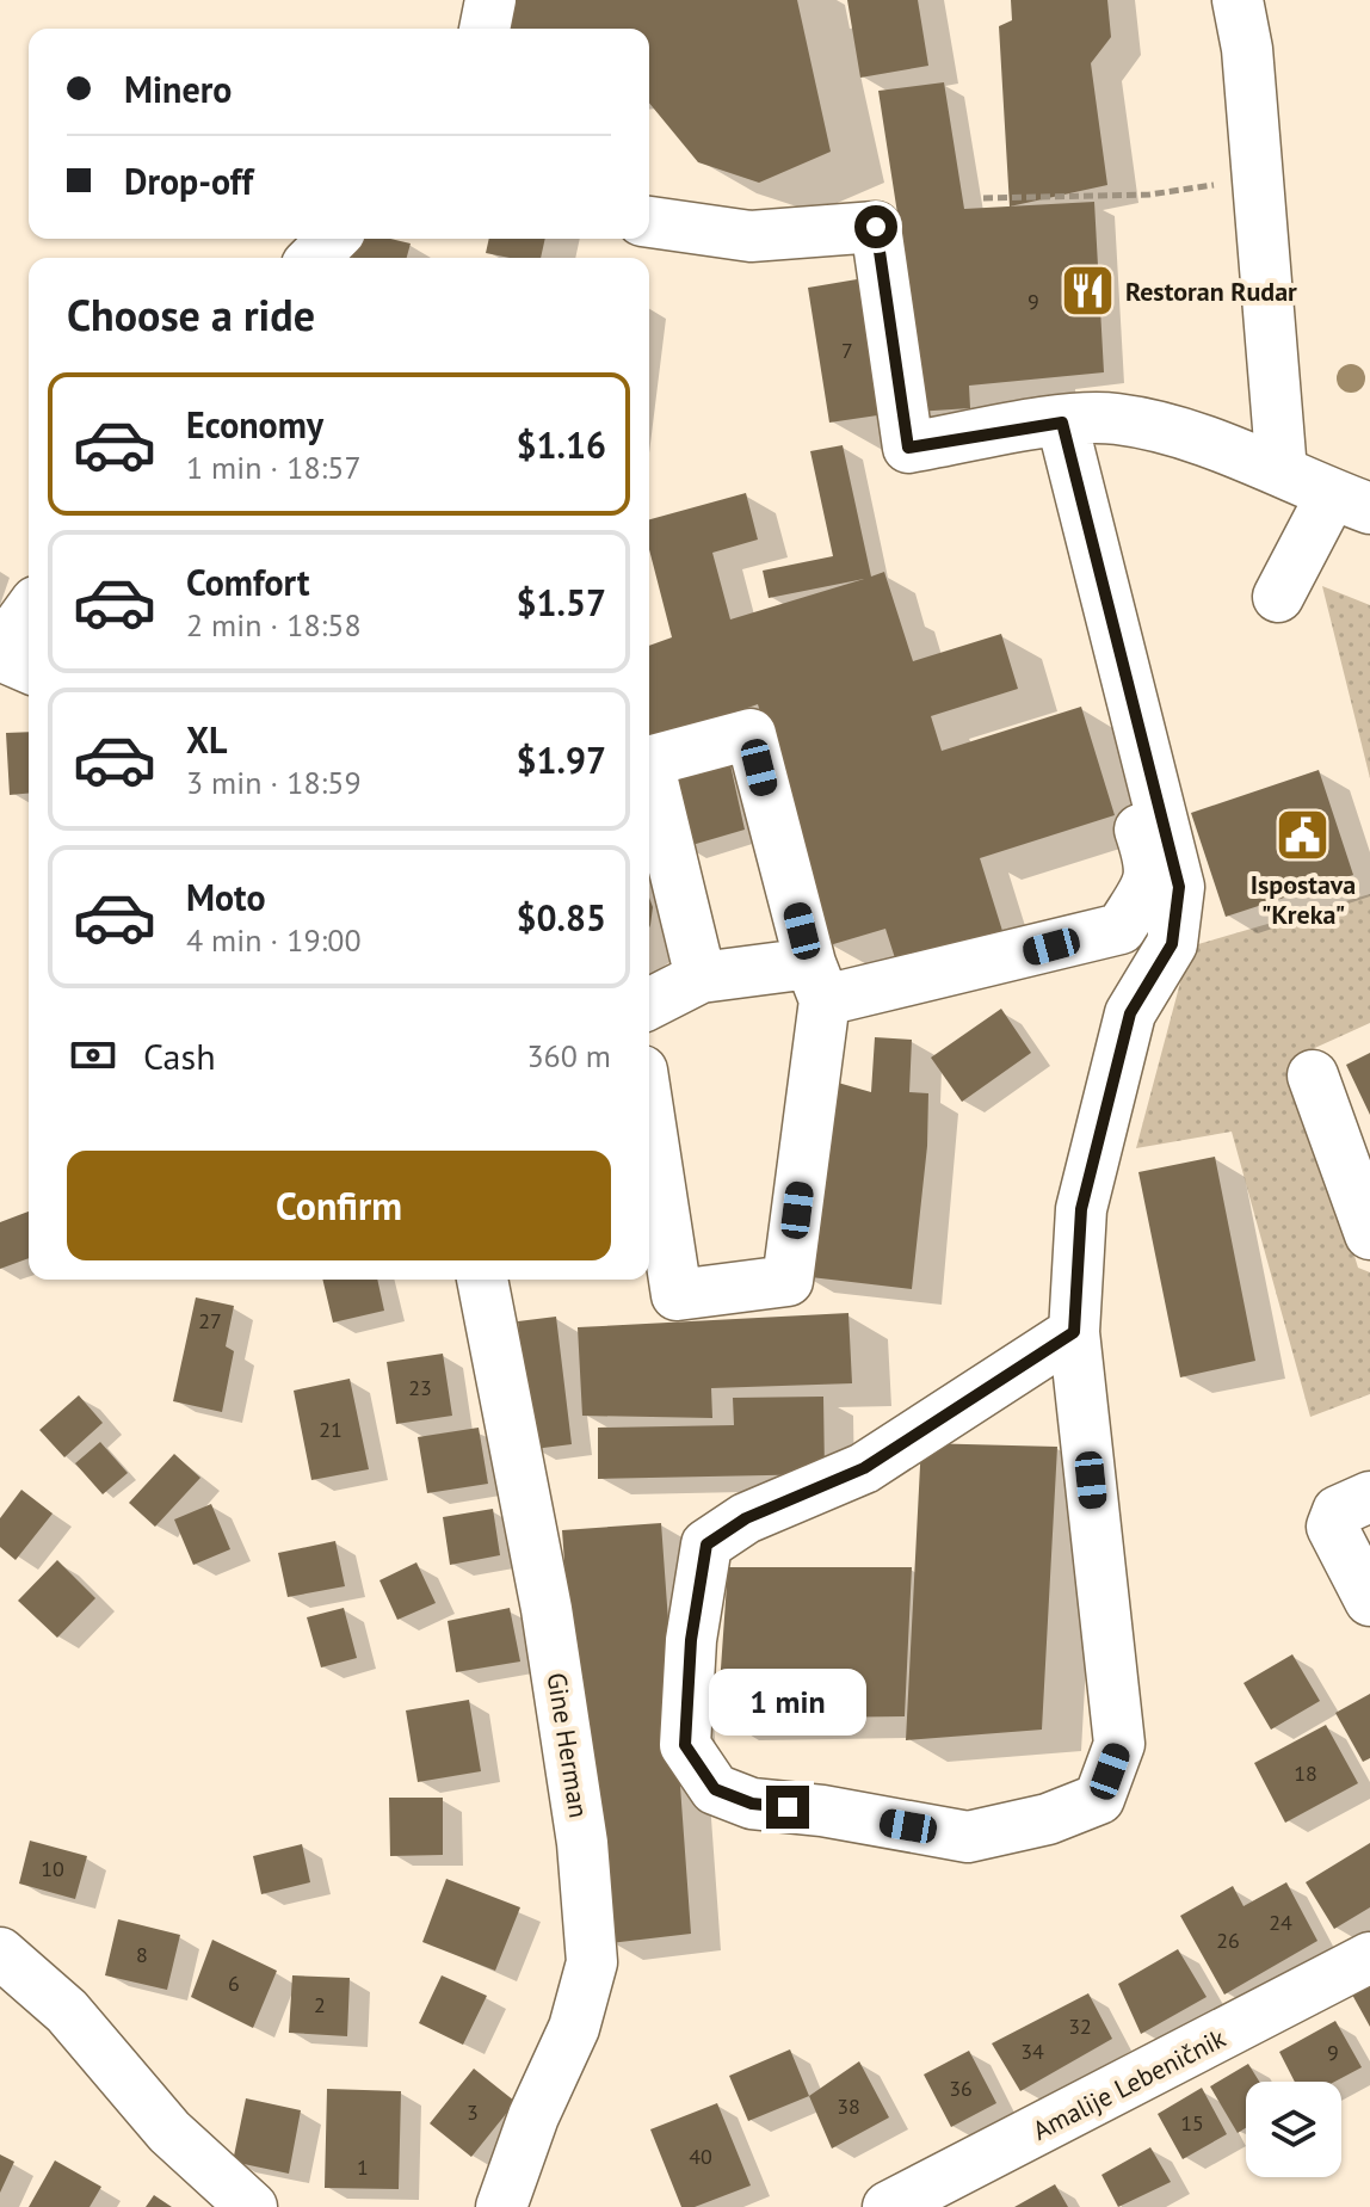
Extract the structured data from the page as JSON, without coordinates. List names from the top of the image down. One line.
{"streets":{"street":["Gine Herman","Amalije Lebeničnik"]},"places":{"restaurant":["Restoran Rudar"],"public building":["Ispostava \"Kreka\""]},"house_numbers":["9","7","27","23","21","18","10","24","26","8","6","2","32","34","9","36","38","3","15","40","1"],"page":{"banner":["Minero","Drop-off"],"heading":"Choose a ride","list":[{"name":"Economy","note":"1 min · 18:57","value":"$1.16"},{"name":"Comfort","note":"2 min · 18:58","value":"$1.57"},{"name":"XL","note":"3 min · 18:59","value":"$1.97"},{"name":"Moto","note":"4 min · 19:00","value":"$0.85"}],"pay":["Cash","360 m"],"buttons":"Confirm","bubble":"1 min"}}
